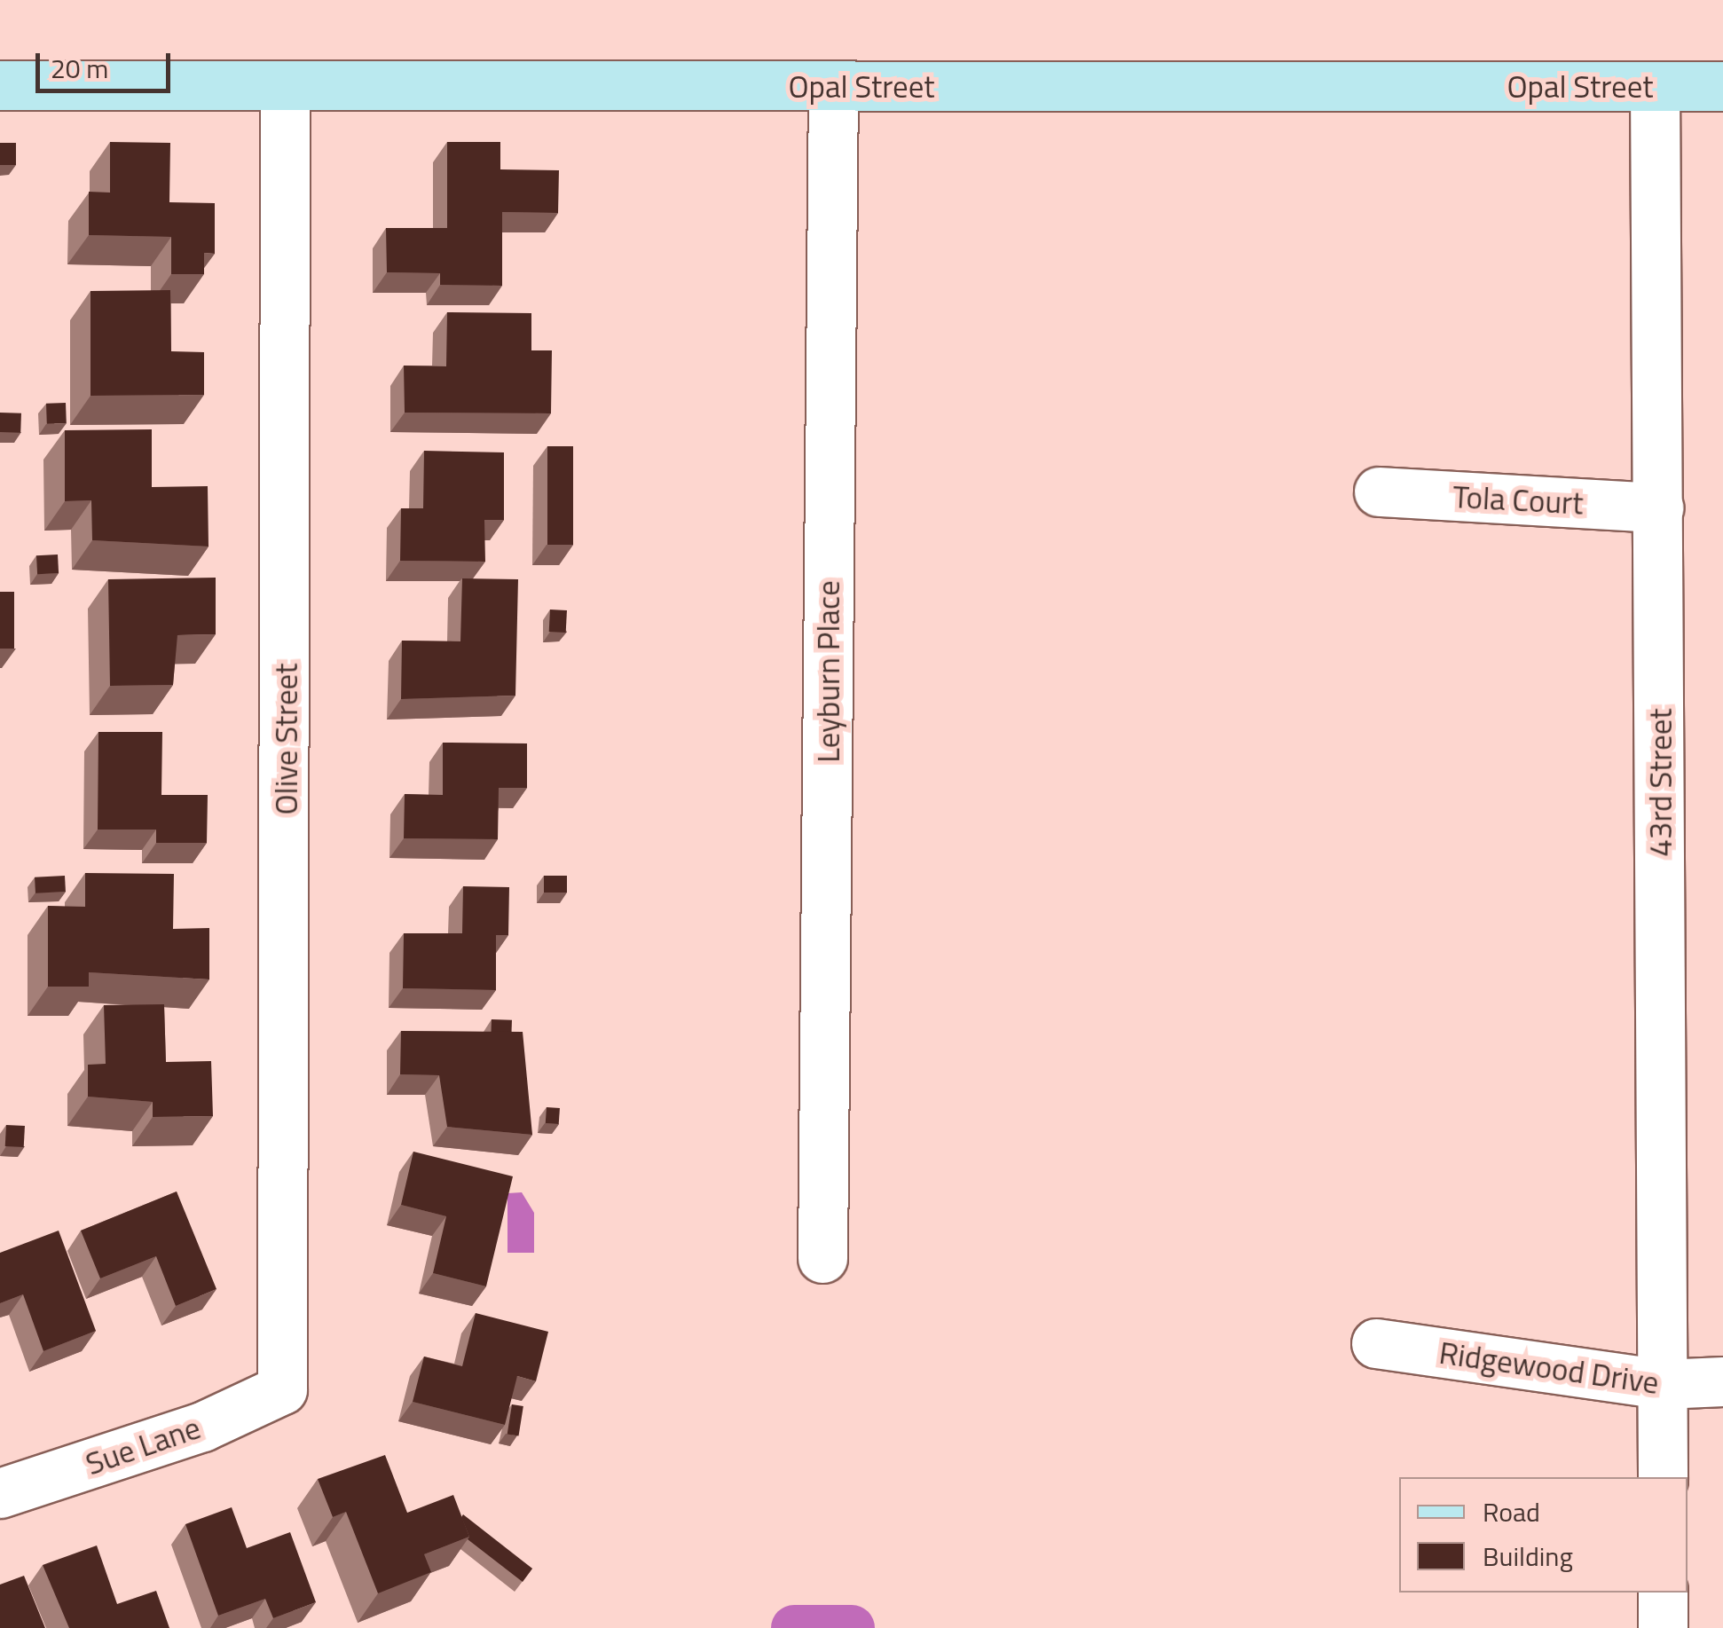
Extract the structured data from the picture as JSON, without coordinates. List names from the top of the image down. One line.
{"streets":{"street":["Opal Street","Tola Court","Leyburn Place","Olive Street","43rd Street","Ridgewood Drive","Sue Lane"]},"crossings":[["Opal Street","Leyburn Place"],["Opal Street","Olive Street"],["Opal Street","43rd Street"],["Tola Court","43rd Street"],["Olive Street","Sue Lane"],["43rd Street","Ridgewood Drive"]],"legend":["Road","Building"],"scale_bar":"20 m"}
